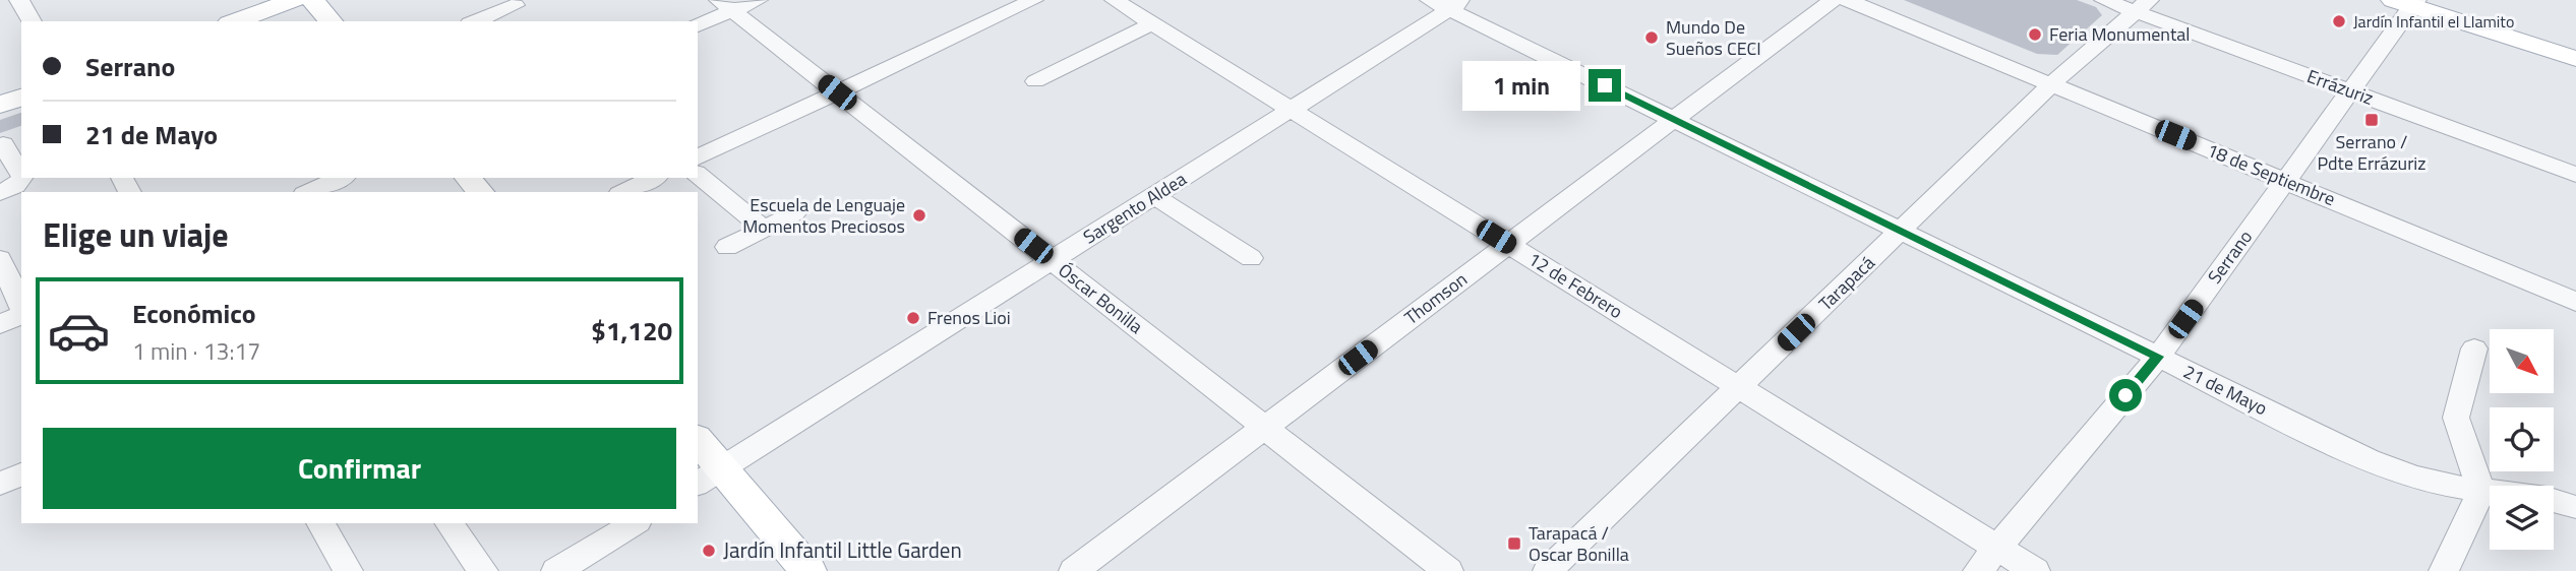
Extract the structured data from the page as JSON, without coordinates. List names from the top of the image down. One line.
{"streets":{"street":["Errázuriz","18 de Septiembre","Sargento Aldea","Serrano","Tarapacá","12 de Febrero","Óscar Bonilla","Thomson","21 de Mayo"]},"crossings":[["Errázuriz","Serrano"],["Errázuriz","Tarapacá"],["18 de Septiembre","Serrano"],["18 de Septiembre","Tarapacá"],["Sargento Aldea","12 de Febrero"],["Sargento Aldea","Óscar Bonilla"],["Sargento Aldea","21 de Mayo"],["Serrano","12 de Febrero"],["Serrano","21 de Mayo"],["Tarapacá","12 de Febrero"],["Tarapacá","21 de Mayo"],["12 de Febrero","Thomson"],["Óscar Bonilla","Thomson"],["Thomson","21 de Mayo"]],"places":{"other":["Jardín Infantil el Llamito","Feria Monumental","Mundo De Sueños CECI","Escuela de Lenguaje Momentos Preciosos","Frenos Lioi","Jardín Infantil Little Garden"],"transit":["Serrano / Pdte Errázuriz","Tarapacá / Oscar Bonilla"]},"north":"bottom right","page":{"banner":["Serrano","21 de Mayo"],"bubble":"1 min","heading":"Elige un viaje","list":[{"name":"Económico","note":"1 min · 13:17","value":"$1,120"}],"buttons":"Confirmar"}}
